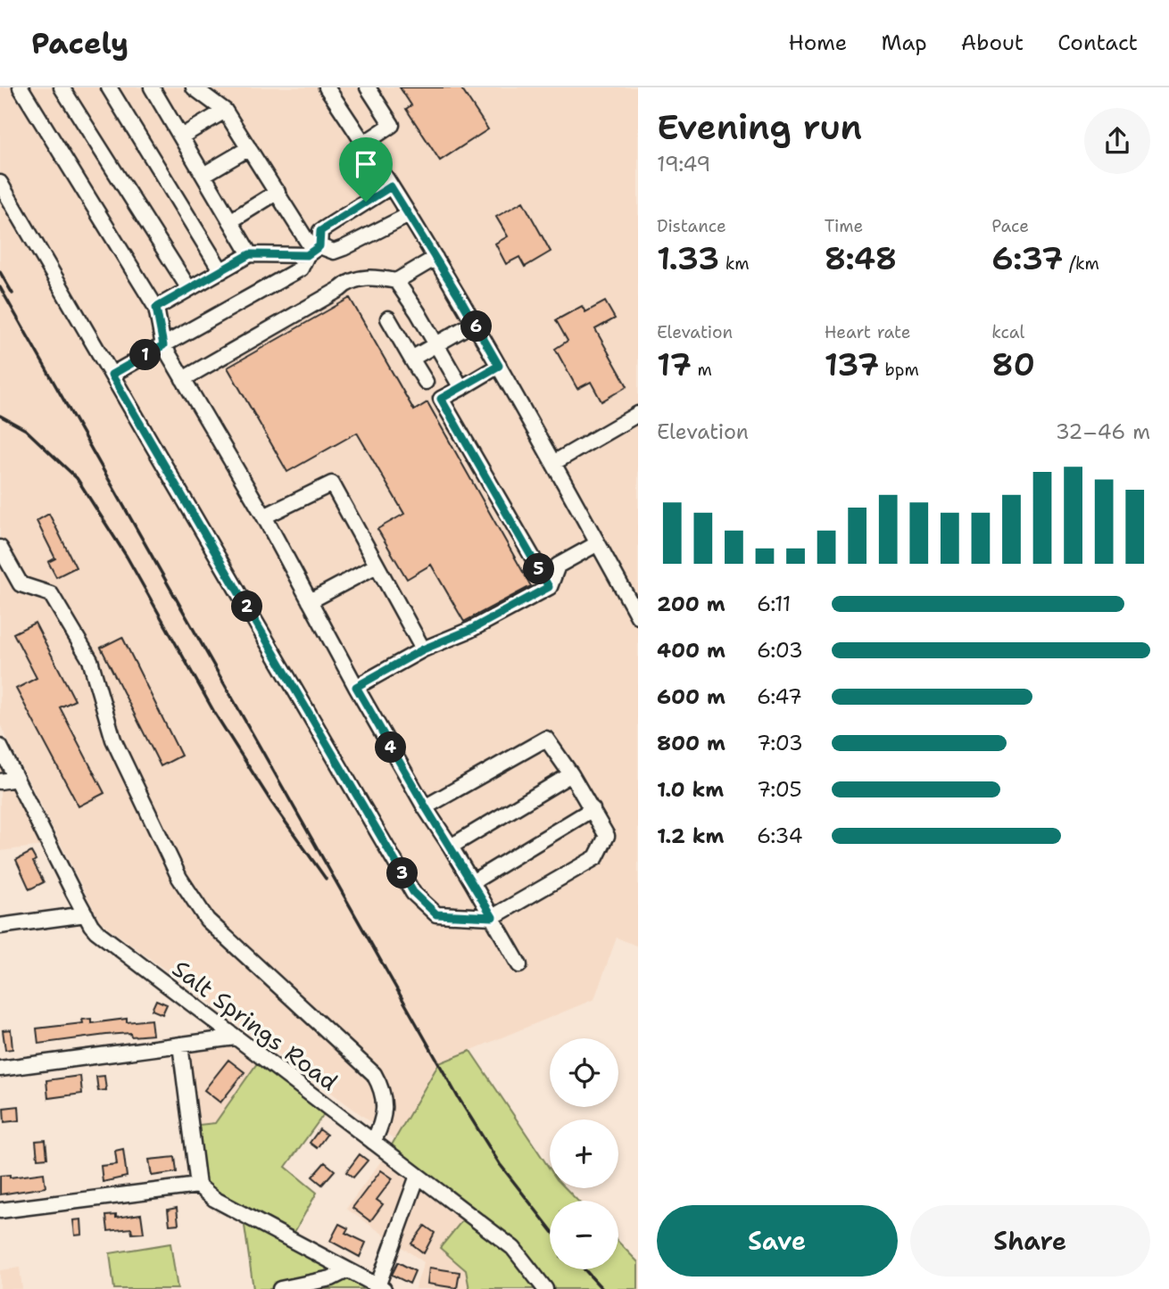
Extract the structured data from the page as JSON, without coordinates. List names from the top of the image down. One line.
{"streets":{"street":["Salt Springs Road"]},"page":{"header":"Pacely","nav":["Home","Map","About","Contact"],"heading":["Evening run","19:49"],"stats":[["Distance","1.33 km"],["Time","8:48"],["Pace","6:37 /km"],["Elevation","17 m"],["Heart rate","137 bpm"],["kcal","80"]],"pins":["6","1","5","2","4","3"],"chart":["Elevation","32–46 m"],"list":[{"name":"200 m","note":"6:11"},{"name":"400 m","note":"6:03"},{"name":"600 m","note":"6:47"},{"name":"800 m","note":"7:03"},{"name":"1.0 km","note":"7:05"},{"name":"1.2 km","note":"6:34"}],"map_buttons":["+","−"],"buttons":["Save","Share"]}}
